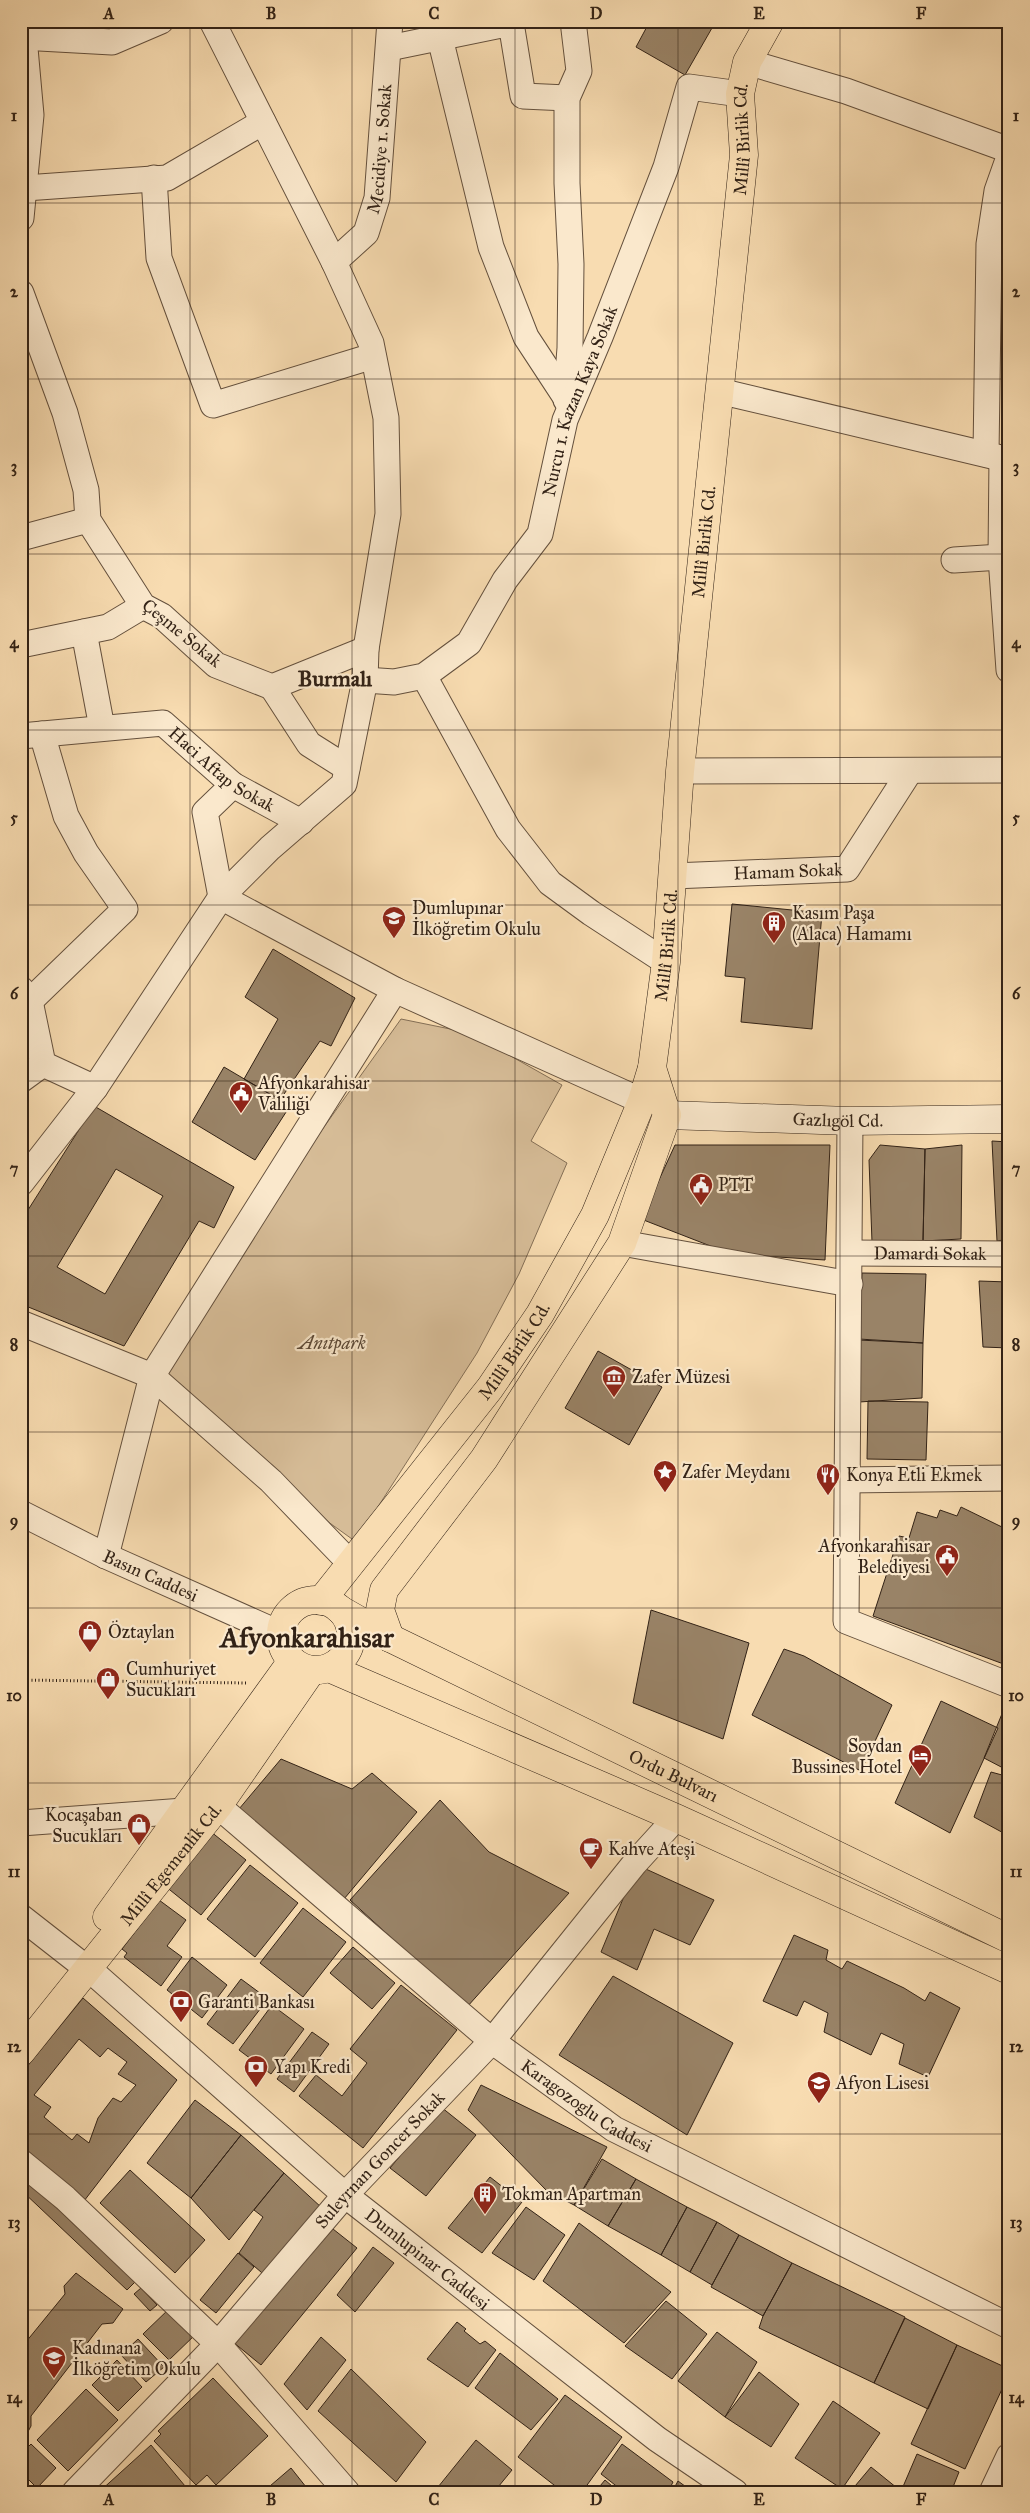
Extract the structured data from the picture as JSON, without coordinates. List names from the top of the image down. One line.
{"streets":{"main road":["Millî Birlik Cd.","Ordu Bulvarı","Millî Egemenlik Cd."],"street":["Mecidiye 1. Sokak","Nurcu 1. Kazan Kaya Sokak","Çeşme Sokak","Haci Aftap Sokak","Hamam Sokak","Gazlıgöl Cd.","Damardi Sokak","Basın Caddesi","Karagozoglu Caddesi","Suleyrnan Goncer Sokak","Dumlupinar Caddesi"]},"crossings":[["Millî Birlik Cd.","Nurcu 1. Kazan Kaya Sokak"],["Millî Birlik Cd.","Hamam Sokak"],["Millî Birlik Cd.","Gazlıgöl Cd."],["Millî Birlik Cd.","Basın Caddesi"],["Millî Birlik Cd.","Ordu Bulvarı"],["Millî Birlik Cd.","Millî Egemenlik Cd."],["Basın Caddesi","Ordu Bulvarı"],["Basın Caddesi","Millî Egemenlik Cd."],["Ordu Bulvarı","Millî Egemenlik Cd."],["Ordu Bulvarı","Suleyrnan Goncer Sokak"],["Millî Egemenlik Cd.","Karagozoglu Caddesi"],["Millî Egemenlik Cd.","Dumlupinar Caddesi"],["Karagozoglu Caddesi","Suleyrnan Goncer Sokak"],["Suleyrnan Goncer Sokak","Dumlupinar Caddesi"]],"districts":["Burmalı","Afyonkarahisar"],"parks":["Anıtpark"],"places":{"school or university":["Dumlupınar İlköğretim Okulu","Afyon Lisesi","Kadınana İlköğretim Okulu"],"building":["Kasım Paşa (Alaca) Hamamı","Tokman Apartman"],"public building":["Afyonkarahisar Valiliği","PTT","Afyonkarahisar Belediyesi"],"museum":["Zafer Müzesi"],"place":["Zafer Meydanı"],"restaurant":["Konya Etli Ekmek"],"shop":["Öztaylan","Cumhuriyet Sucukları","Kocaşaban Sucukları"],"hotel":["Soydan Bussines Hotel"],"cafe":["Kahve Ateşi"],"bank":["Garanti Bankası","Yapı Kredi"]},"grid":{"columns":["A","B","C","D","E","F"],"rows":["1","2","3","4","5","6","7","8","9","10","11","12","13","14"]}}
